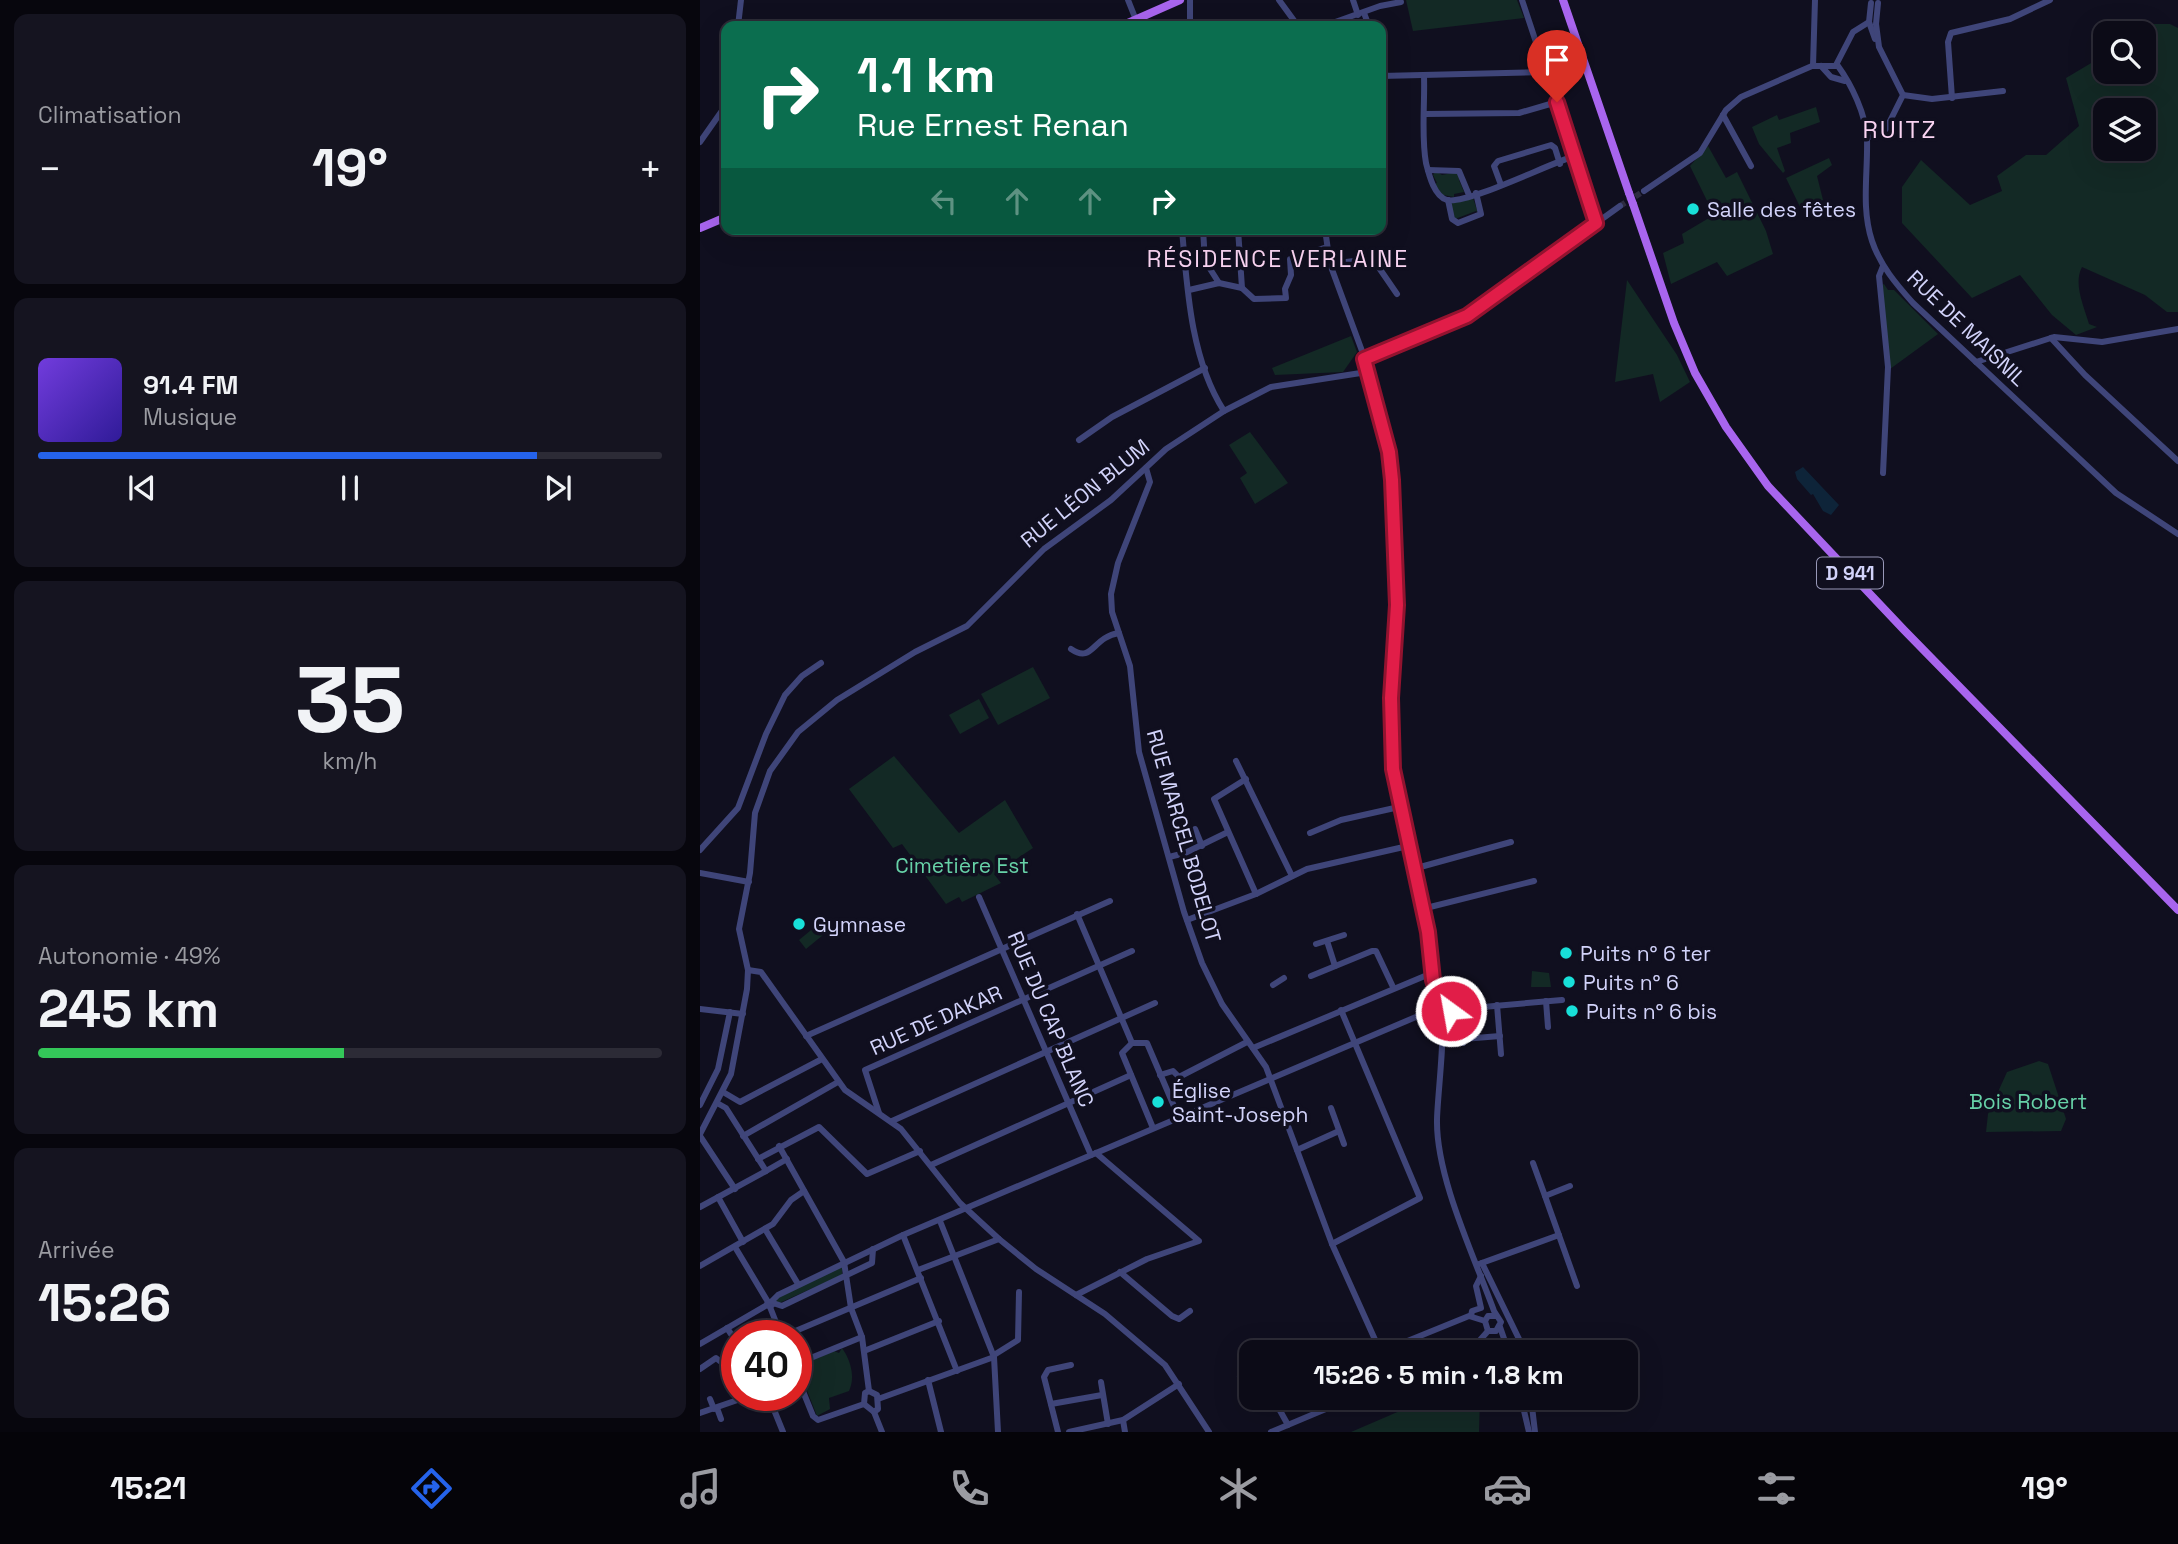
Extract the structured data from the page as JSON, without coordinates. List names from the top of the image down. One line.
{"streets":{"main road":["D 941"],"street":["RUE DE MAISNIL","RUE LÉON BLUM","RUE MARCEL BODELOT","RUE DU CAP BLANC","RUE DE DAKAR"]},"crossings":[["RUE LÉON BLUM","RUE MARCEL BODELOT"],["RUE DU CAP BLANC","RUE DE DAKAR"]],"districts":["RUITZ","RÉSIDENCE VERLAINE"],"parks":["Cimetière Est","Bois Robert"],"places":["Salle des fêtes","Gymnase","Puits n° 6 ter","Puits n° 6","Puits n° 6 bis","Église Saint-Joseph"],"page":{"tile":["Climatisation",["35","km/h"],["Autonomie · 49%","245 km"],["Arrivée","15:26"]],"turn":["1.1 km","Rue Ernest Renan"],"heat":["−","19°","+"],"song":["91.4 FM","Musique"],"limit":"40","trip":"15:26 · 5 min · 1.8 km","tabs":["15:21","19°"]}}
